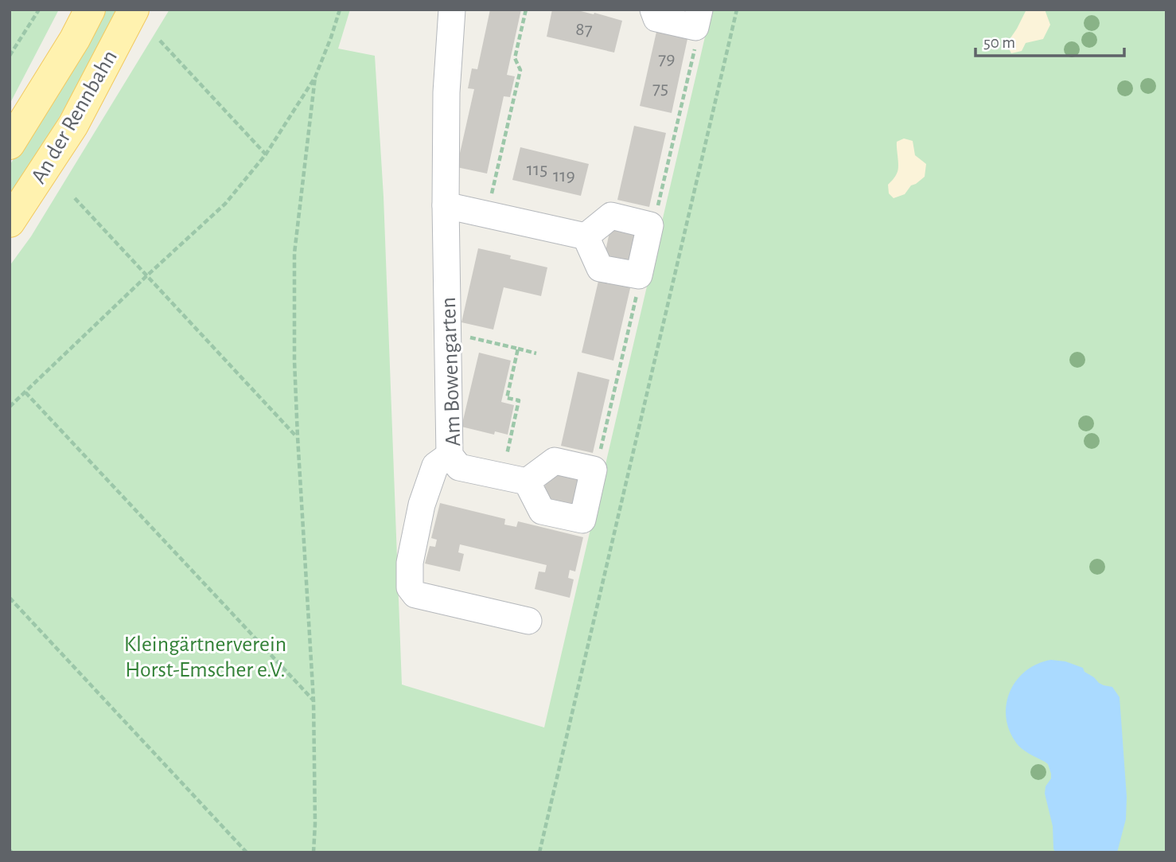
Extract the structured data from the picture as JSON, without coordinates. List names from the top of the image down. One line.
{"streets":{"main road":["An der Rennbahn"],"street":["Am Bowengarten"]},"parks":["Kleingärtnerverein Horst-Emscher e.V."],"house_numbers":["87","79","75","115","119"],"scale_bar":"50 m"}
